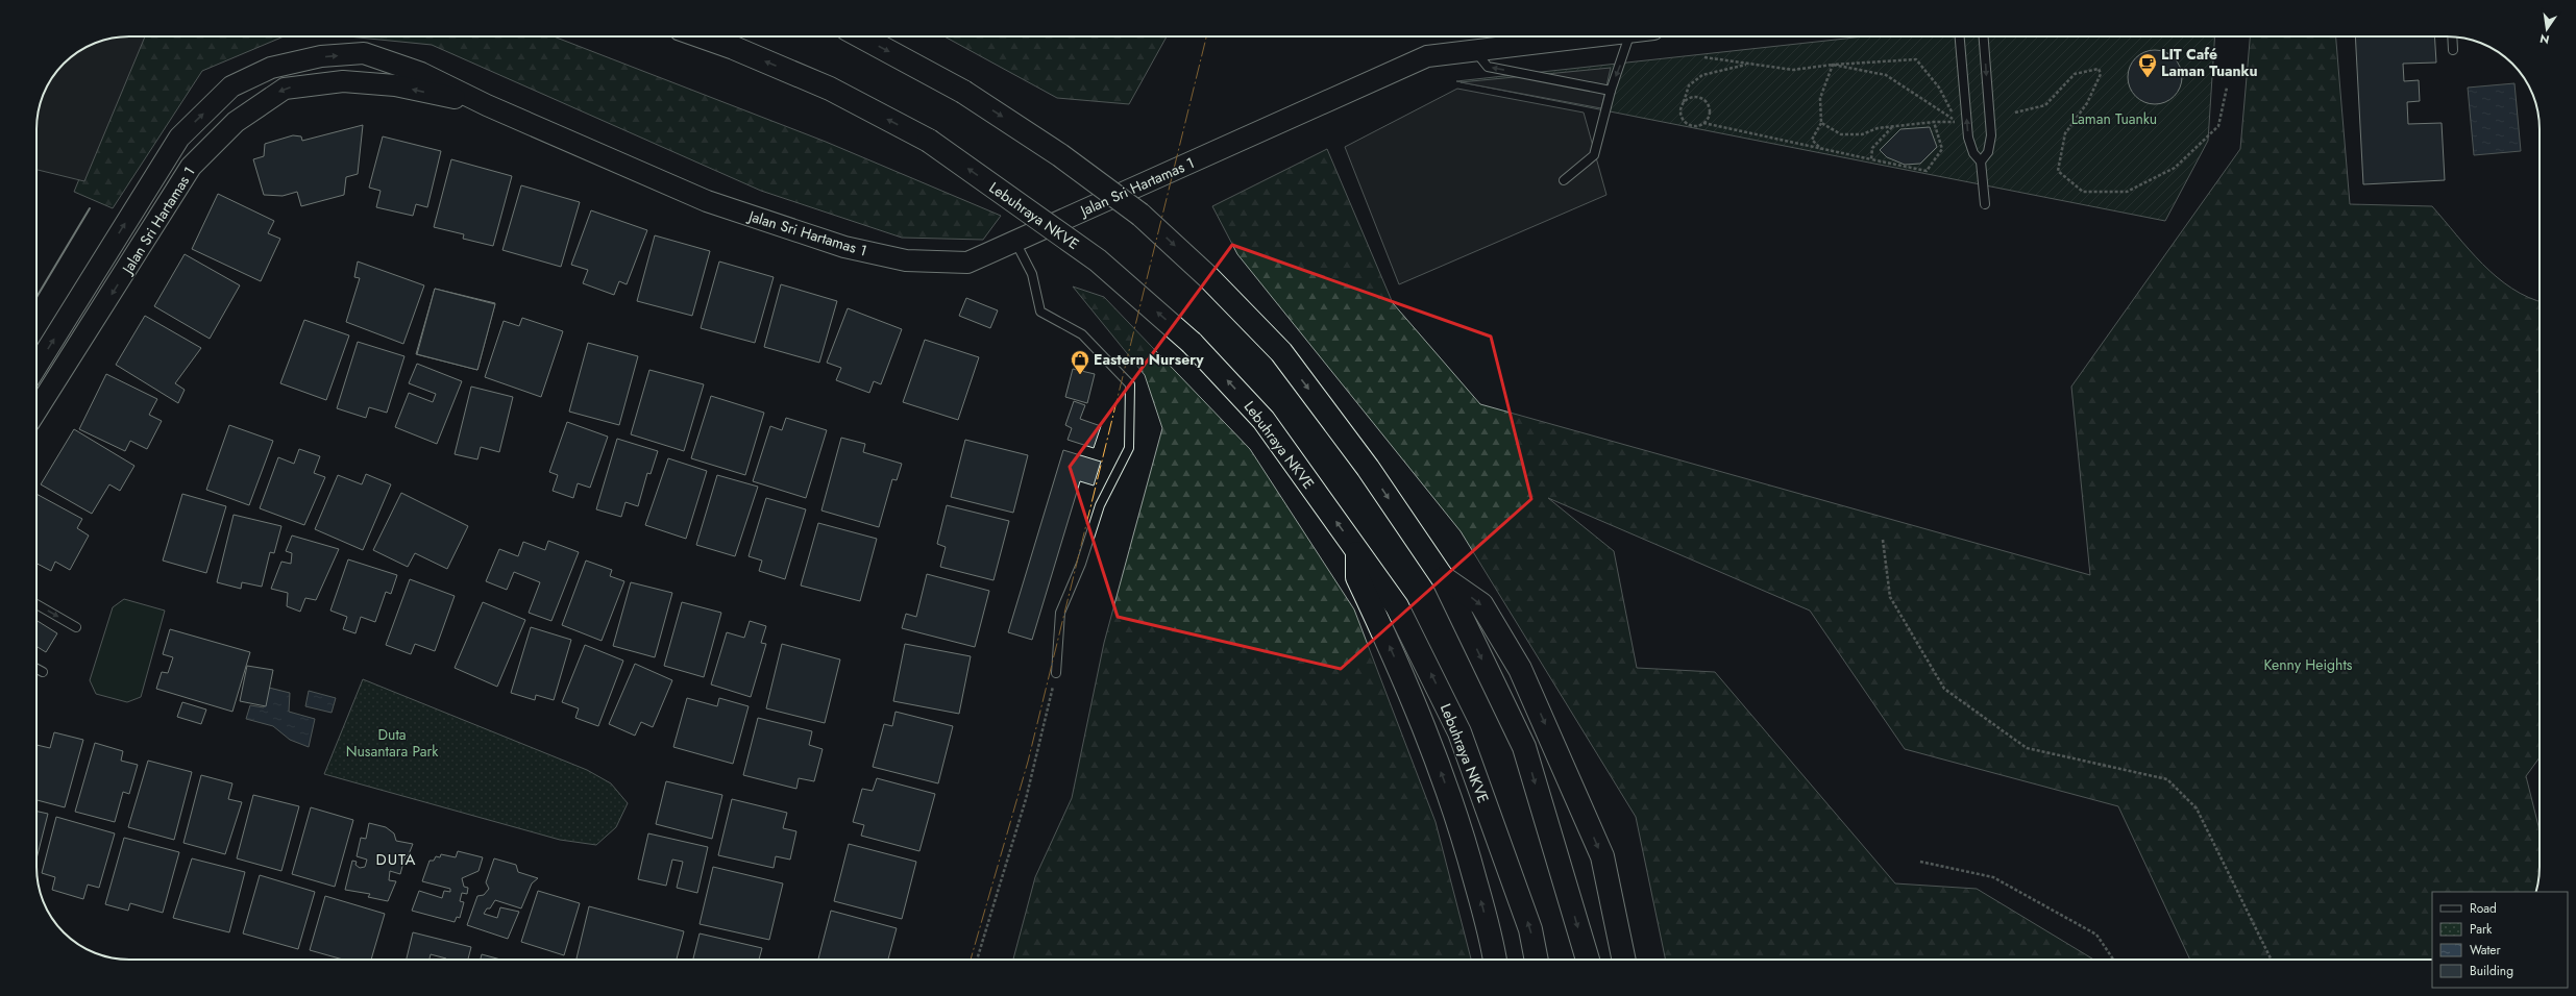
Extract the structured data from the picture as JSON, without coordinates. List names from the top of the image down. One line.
{"streets":{"highway":["Lebuhraya NKVE"],"street":["Jalan Sri Hartamas 1"]},"districts":["DUTA"],"parks":["Laman Tuanku","Kenny Heights","Duta Nusantara Park"],"places":{"cafe":["LIT Café Laman Tuanku"],"shop":["Eastern Nursery"]},"legend":["Road","Park","Water","Building"],"north":"bottom"}
